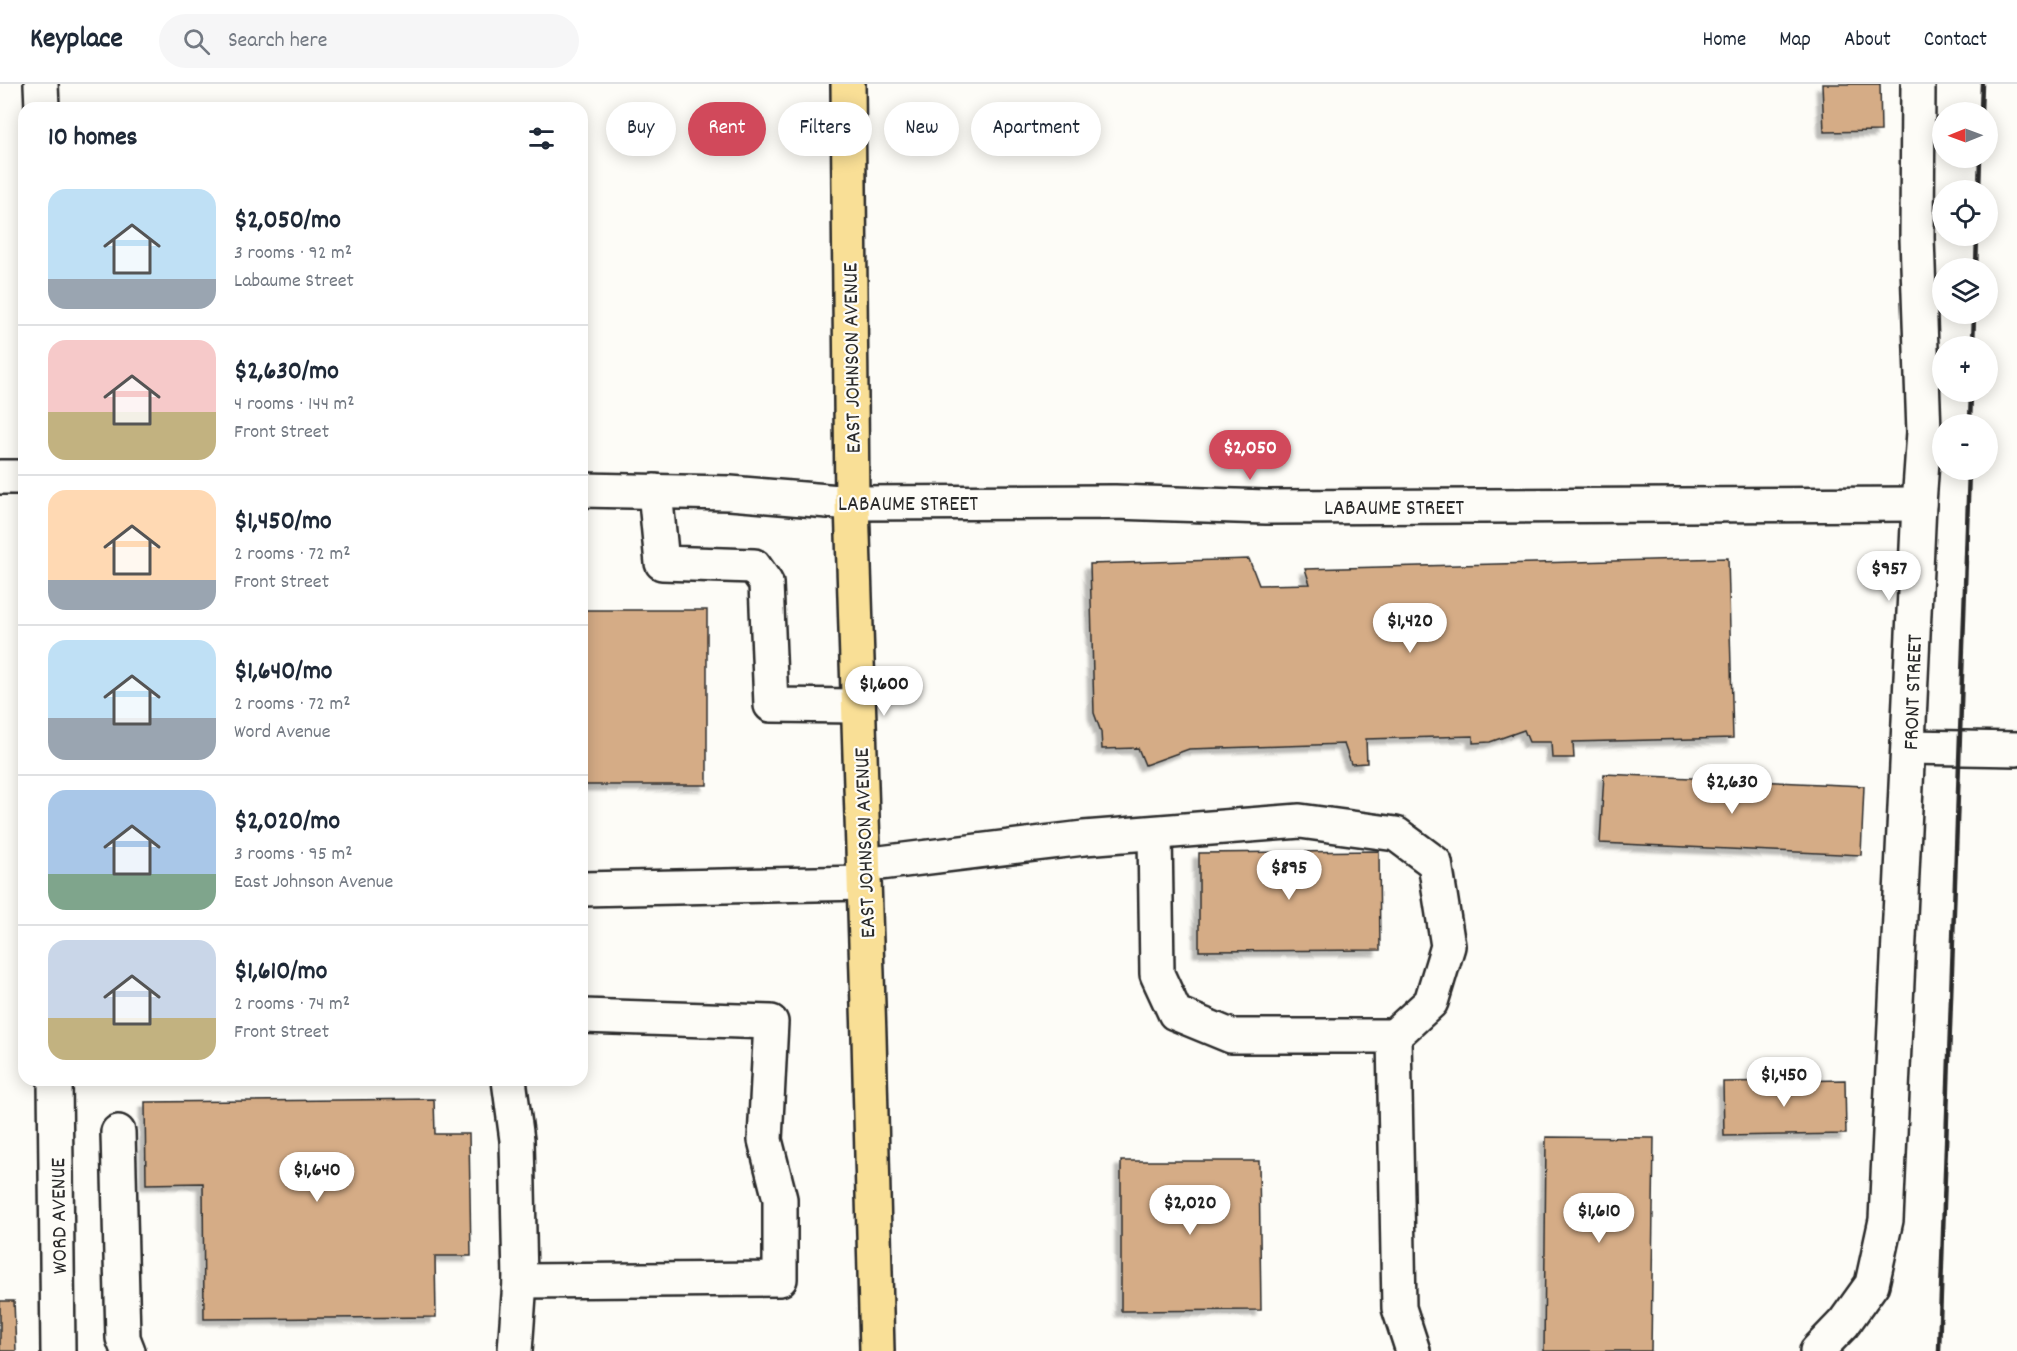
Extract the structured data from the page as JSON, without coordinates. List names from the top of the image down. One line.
{"streets":{"main road":["EAST JOHNSON AVENUE"],"street":["LABAUME STREET","FRONT STREET","WORD AVENUE"]},"crossings":[["EAST JOHNSON AVENUE","LABAUME STREET"],["LABAUME STREET","FRONT STREET"]],"north":"left","page":{"header":"Keyplace","search":"Search here","nav":["Home","Map","About","Contact"],"map_buttons":["+","−"],"chip":["Buy","Rent","Filters","New","Apartment"],"heading":"10 homes","list":[{"name":"$2,050/mo","note":"3 rooms · 92 m² · Labaume Street"},{"name":"$2,630/mo","note":"4 rooms · 144 m² · Front Street"},{"name":"$1,450/mo","note":"2 rooms · 72 m² · Front Street"},{"name":"$1,640/mo","note":"2 rooms · 72 m² · Word Avenue"},{"name":"$2,020/mo","note":"3 rooms · 95 m² · East Johnson Avenue"},{"name":"$1,610/mo","note":"2 rooms · 74 m² · Front Street"}],"price":["$2,050","$957","$1,420","$1,600","$2,630","$895","$1,450","$1,640","$2,020","$1,610"]}}
